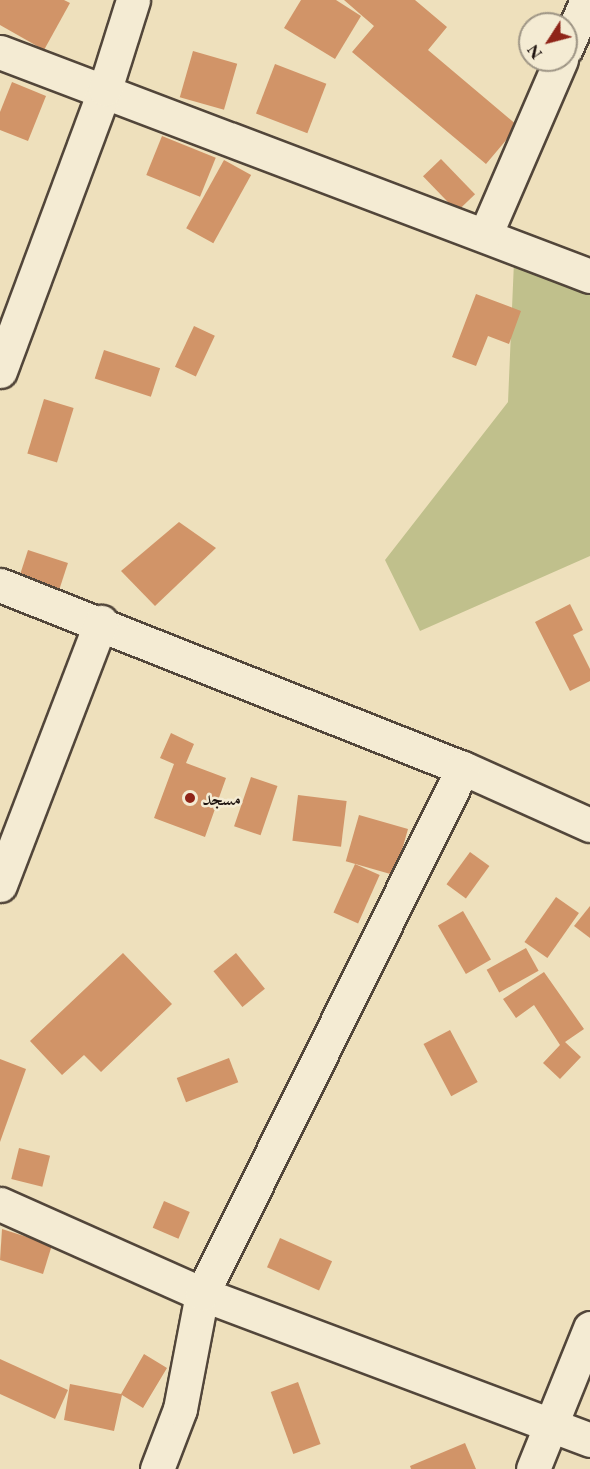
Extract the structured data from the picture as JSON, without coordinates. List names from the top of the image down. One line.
{"places":["مسجد"],"north":"bottom left"}
